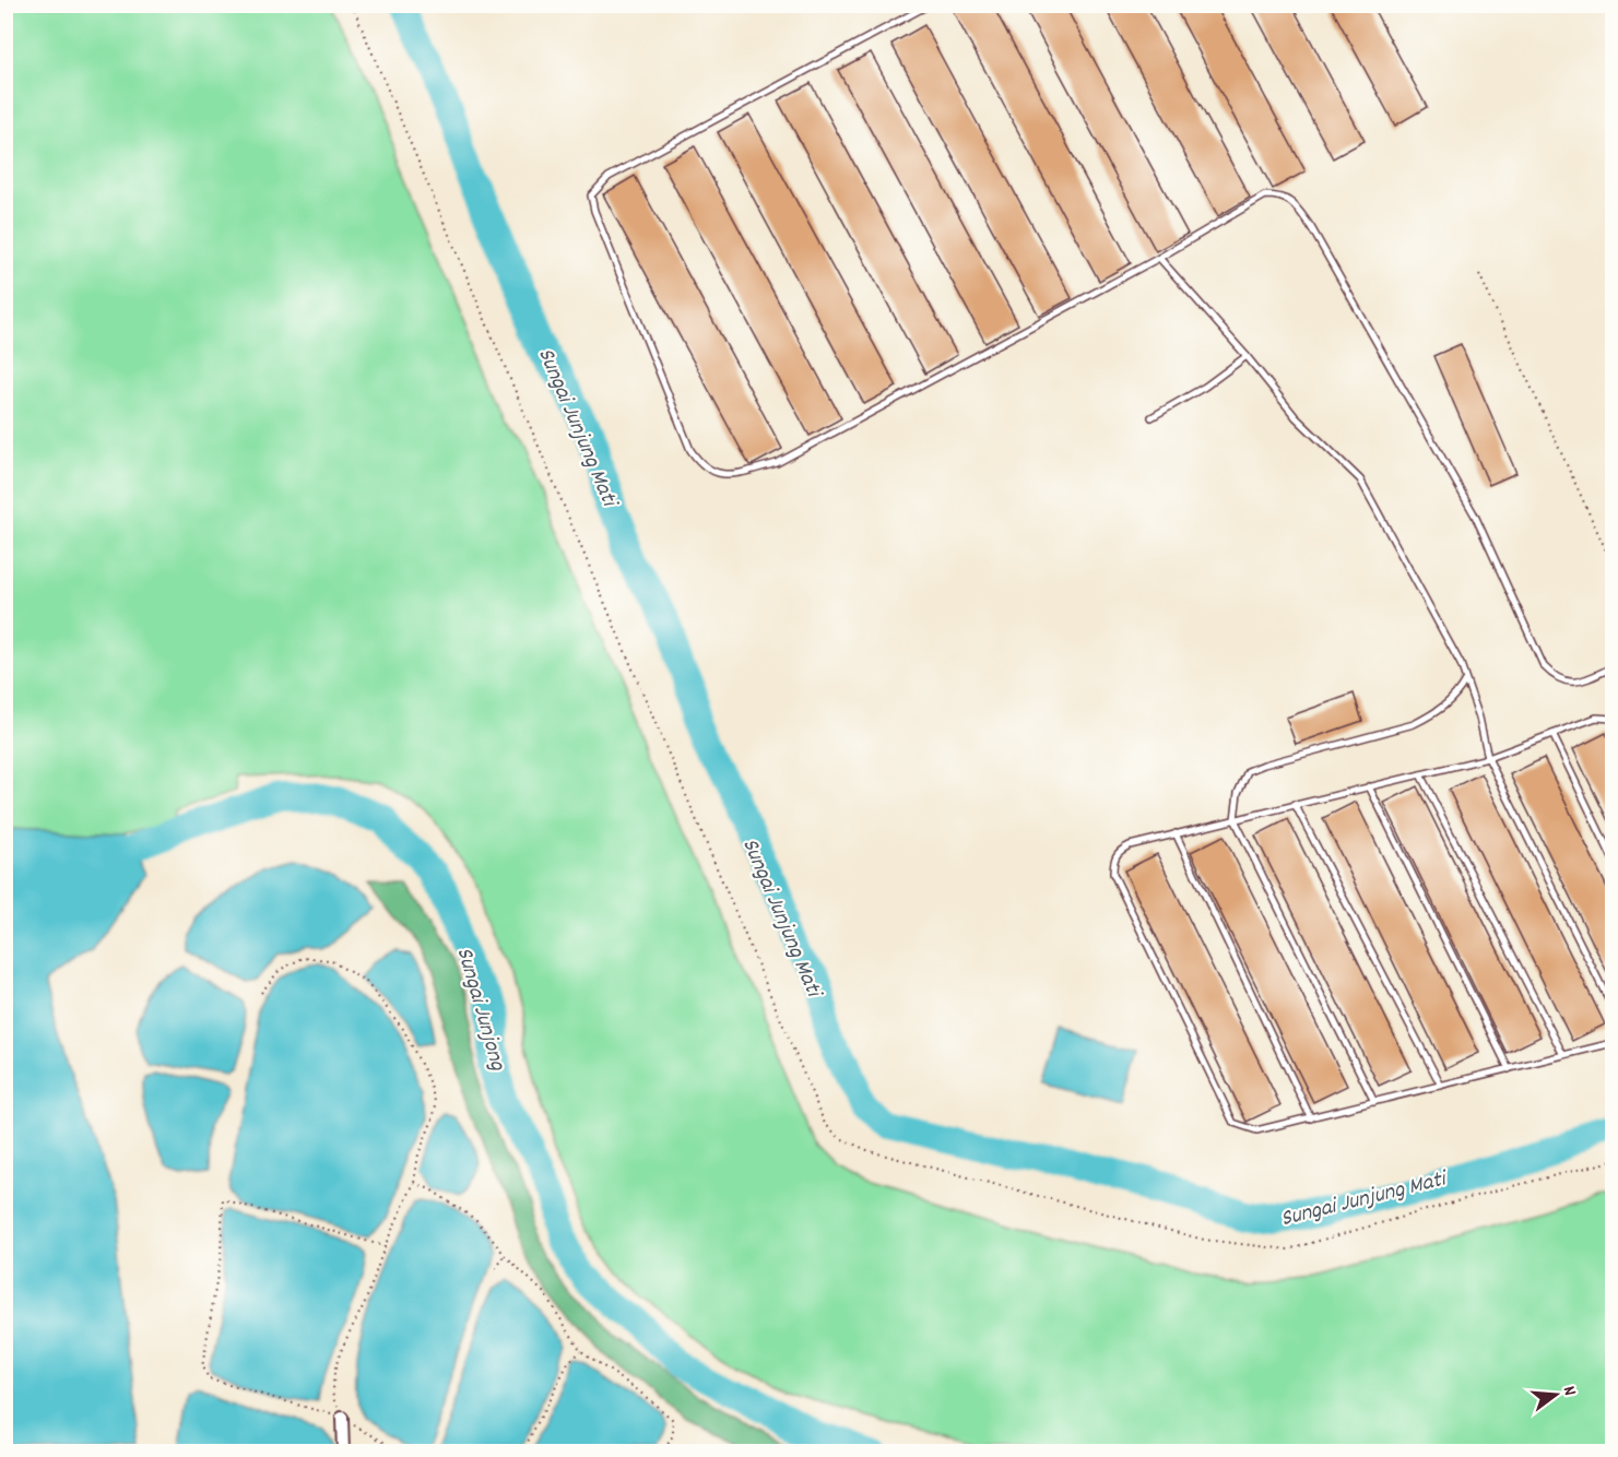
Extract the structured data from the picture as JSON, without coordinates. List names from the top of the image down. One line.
{"water":["Sungai Junjung Mati","Sungai Junjong"],"north":"right"}
